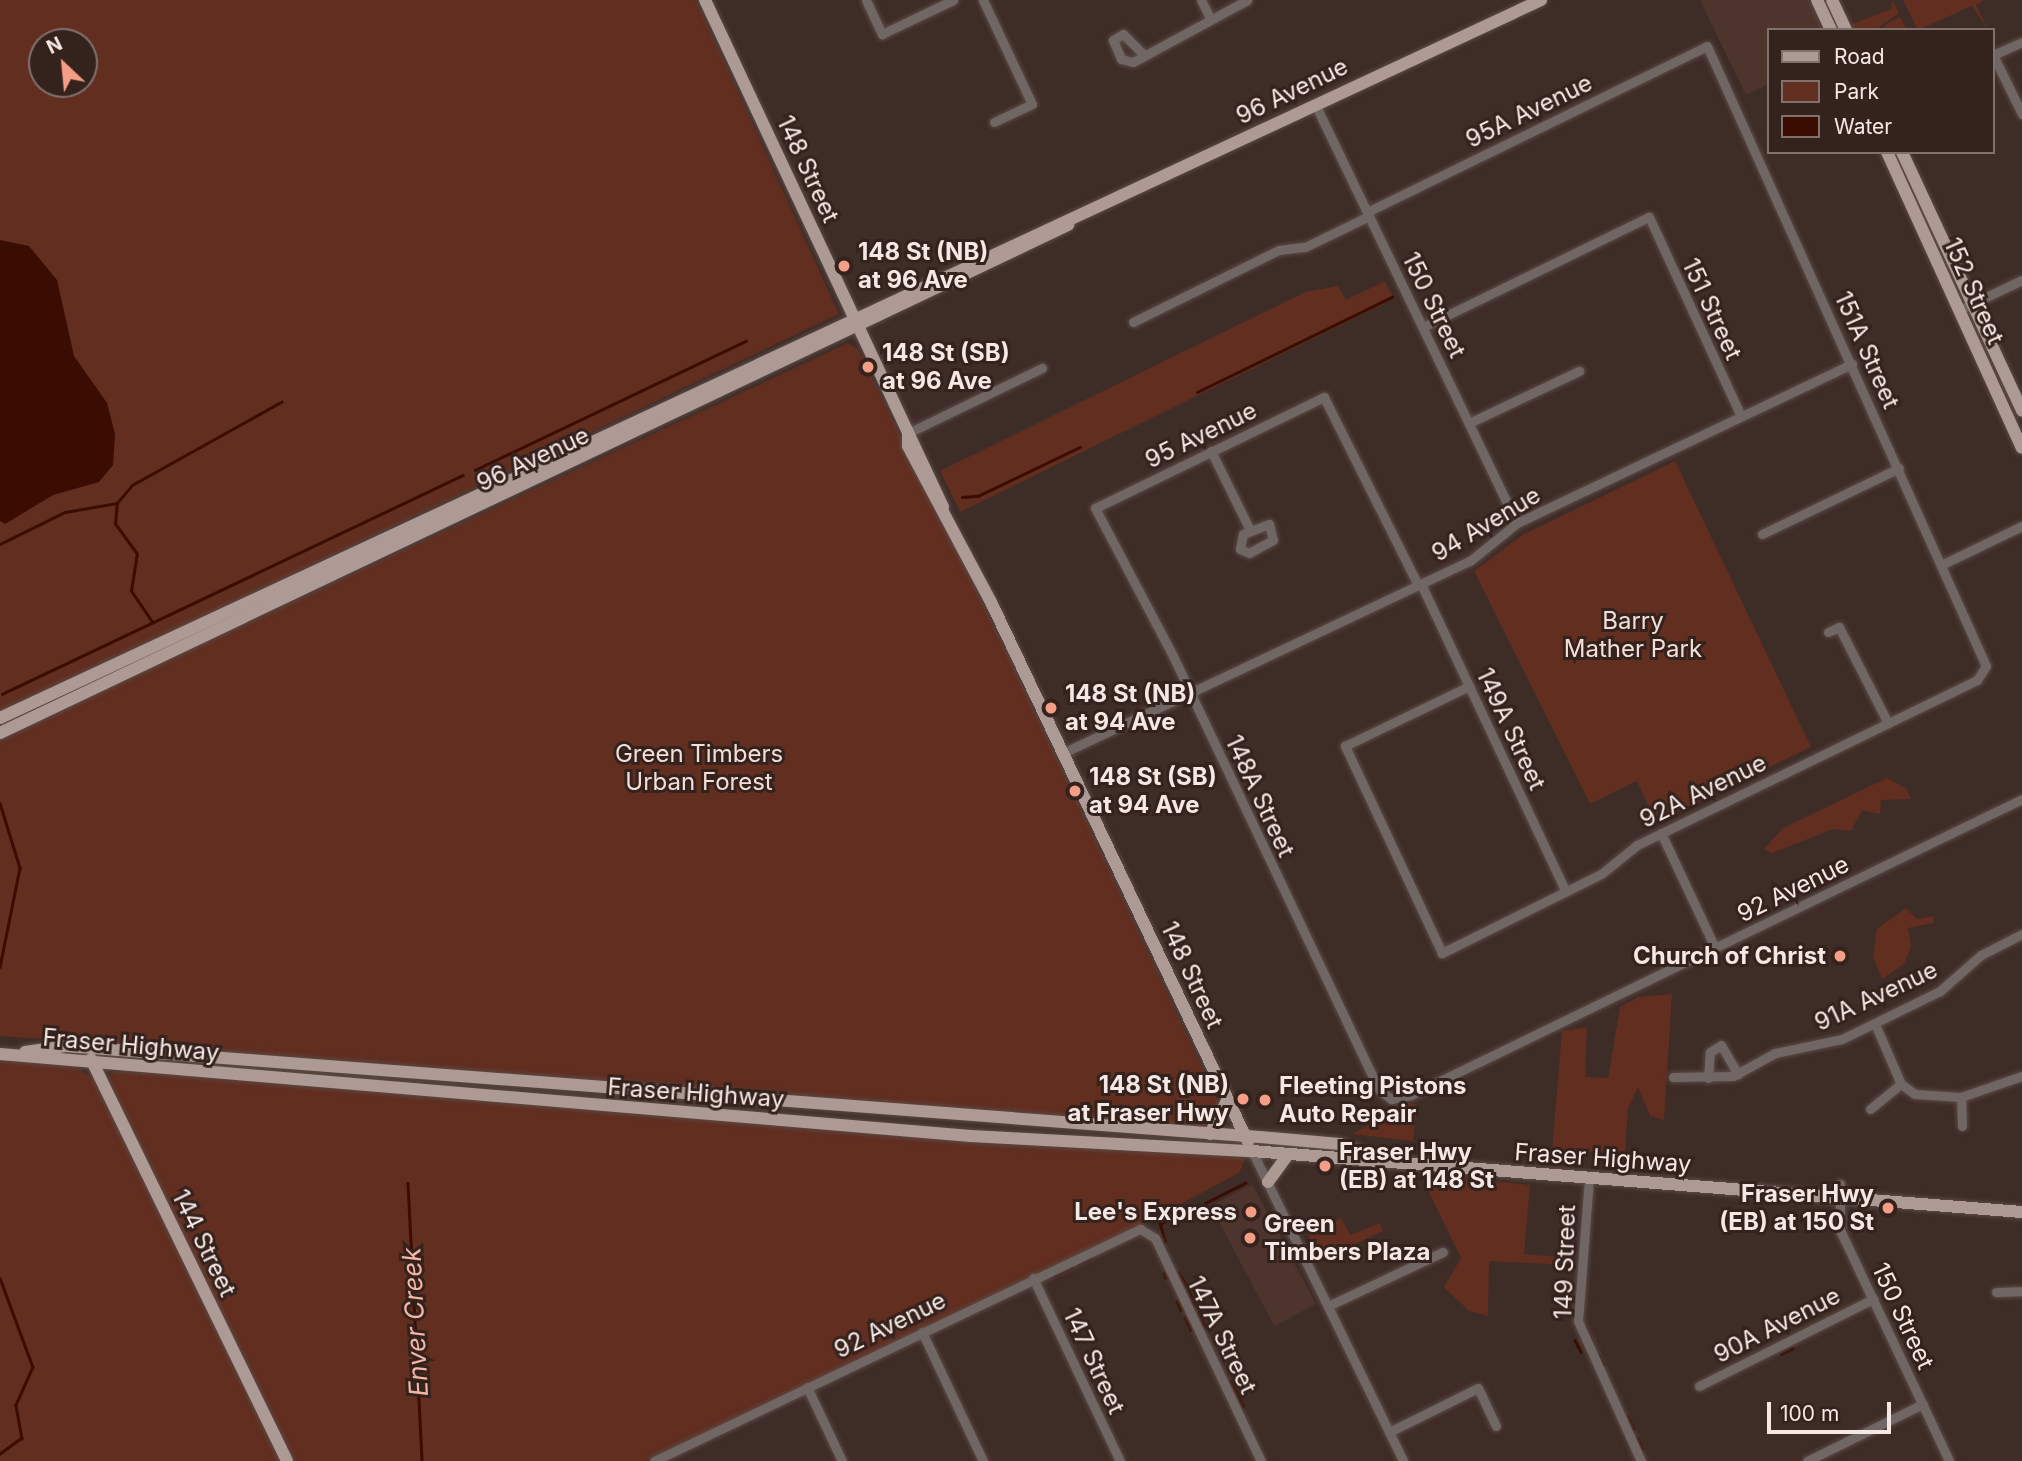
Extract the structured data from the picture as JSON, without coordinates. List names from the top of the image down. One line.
{"streets":{"main road":["96 Avenue","148 Street","152 Street","Fraser Highway","144 Street"],"street":["95A Avenue","150 Street","151 Street","151A Street","95 Avenue","94 Avenue","149A Street","92A Avenue","148A Street","92 Avenue","91A Avenue","149 Street","90A Avenue","147A Street","147 Street"]},"crossings":[["96 Avenue","148 Street"],["96 Avenue","150 Street"],["95A Avenue","150 Street"],["95A Avenue","151A Street"],["148 Street","94 Avenue"],["148 Street","Fraser Highway"],["150 Street","151 Street"],["150 Street","94 Avenue"],["150 Street","Fraser Highway"],["150 Street","90A Avenue"],["151 Street","94 Avenue"],["151A Street","94 Avenue"],["151A Street","92A Avenue"],["95 Avenue","149A Street"],["95 Avenue","148A Street"],["94 Avenue","149A Street"],["94 Avenue","148A Street"],["149A Street","92A Avenue"],["148A Street","92 Avenue"],["92 Avenue","147A Street"],["92 Avenue","147 Street"],["Fraser Highway","144 Street"],["Fraser Highway","149 Street"]],"water":["Enver Creek"],"parks":["Barry Mather Park","Green Timbers Urban Forest"],"places":["148 St (NB) at 96 Ave","148 St (SB) at 96 Ave","148 St (NB) at 94 Ave","148 St (SB) at 94 Ave","Church of Christ","148 St (NB) at Fraser Hwy","Fleeting Pistons Auto Repair","Fraser Hwy (EB) at 148 St","Fraser Hwy (EB) at 150 St","Lee's Express","Green Timbers Plaza"],"legend":["Road","Park","Water"],"scale_bar":"100 m","north":"top left"}
